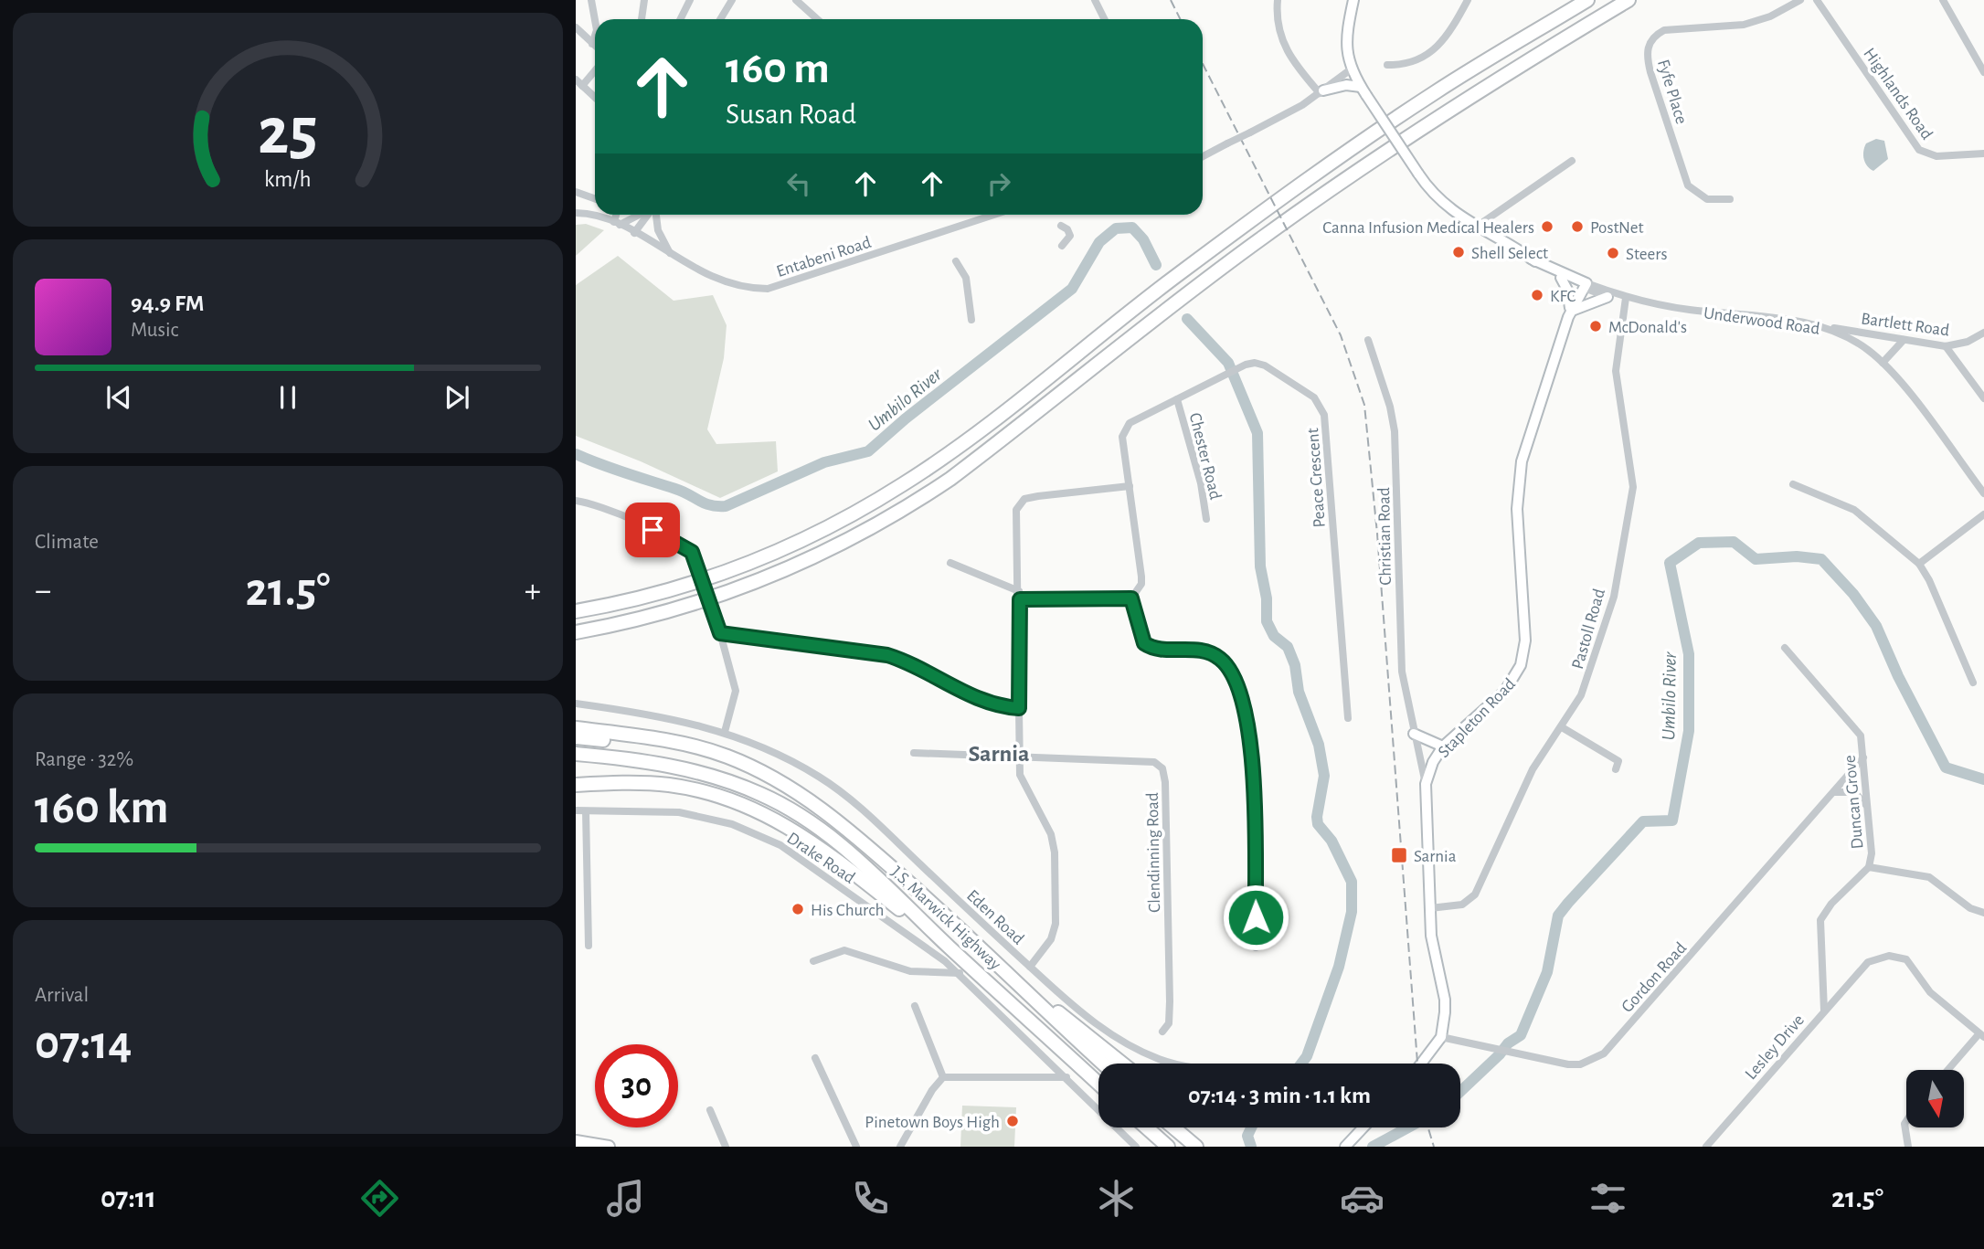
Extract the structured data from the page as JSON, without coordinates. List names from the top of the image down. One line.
{"streets":{"highway":["J.S. Marwick Highway"],"main road":["Underwood Road","Stapleton Road"],"street":["Fyfe Place","Highlands Road","Entabeni Road","Bartlett Road","Chester Road","Peace Crescent","Christian Road","Pastoll Road","Duncan Grove","Clendinning Road","Drake Road","Eden Road","Gordon Road","Lesley Drive"]},"crossings":[["Underwood Road","Bartlett Road"],["Underwood Road","Pastoll Road"],["Underwood Road","Stapleton Road"],["Chester Road","Peace Crescent"],["Christian Road","Stapleton Road"],["Pastoll Road","Stapleton Road"],["Stapleton Road","Gordon Road"],["Duncan Grove","Gordon Road"],["Duncan Grove","Lesley Drive"]],"districts":["Sarnia"],"water":["Umbilo River"],"places":{"other":["Canna Infusion Medical Healers","PostNet","Shell Select","Steers","KFC","McDonald's","His Church","Pinetown Boys High"],"transit":["Sarnia"]},"north":"bottom","page":{"turn":["160 m","Susan Road"],"song":["94.9 FM","Music"],"tile":["Climate",["Range · 32%","160 km"],["Arrival","07:14"]],"heat":["−","21.5°","+"],"limit":"30","trip":"07:14 · 3 min · 1.1 km","tabs":["07:11","21.5°"],"gauge":["25","km/h"]}}
